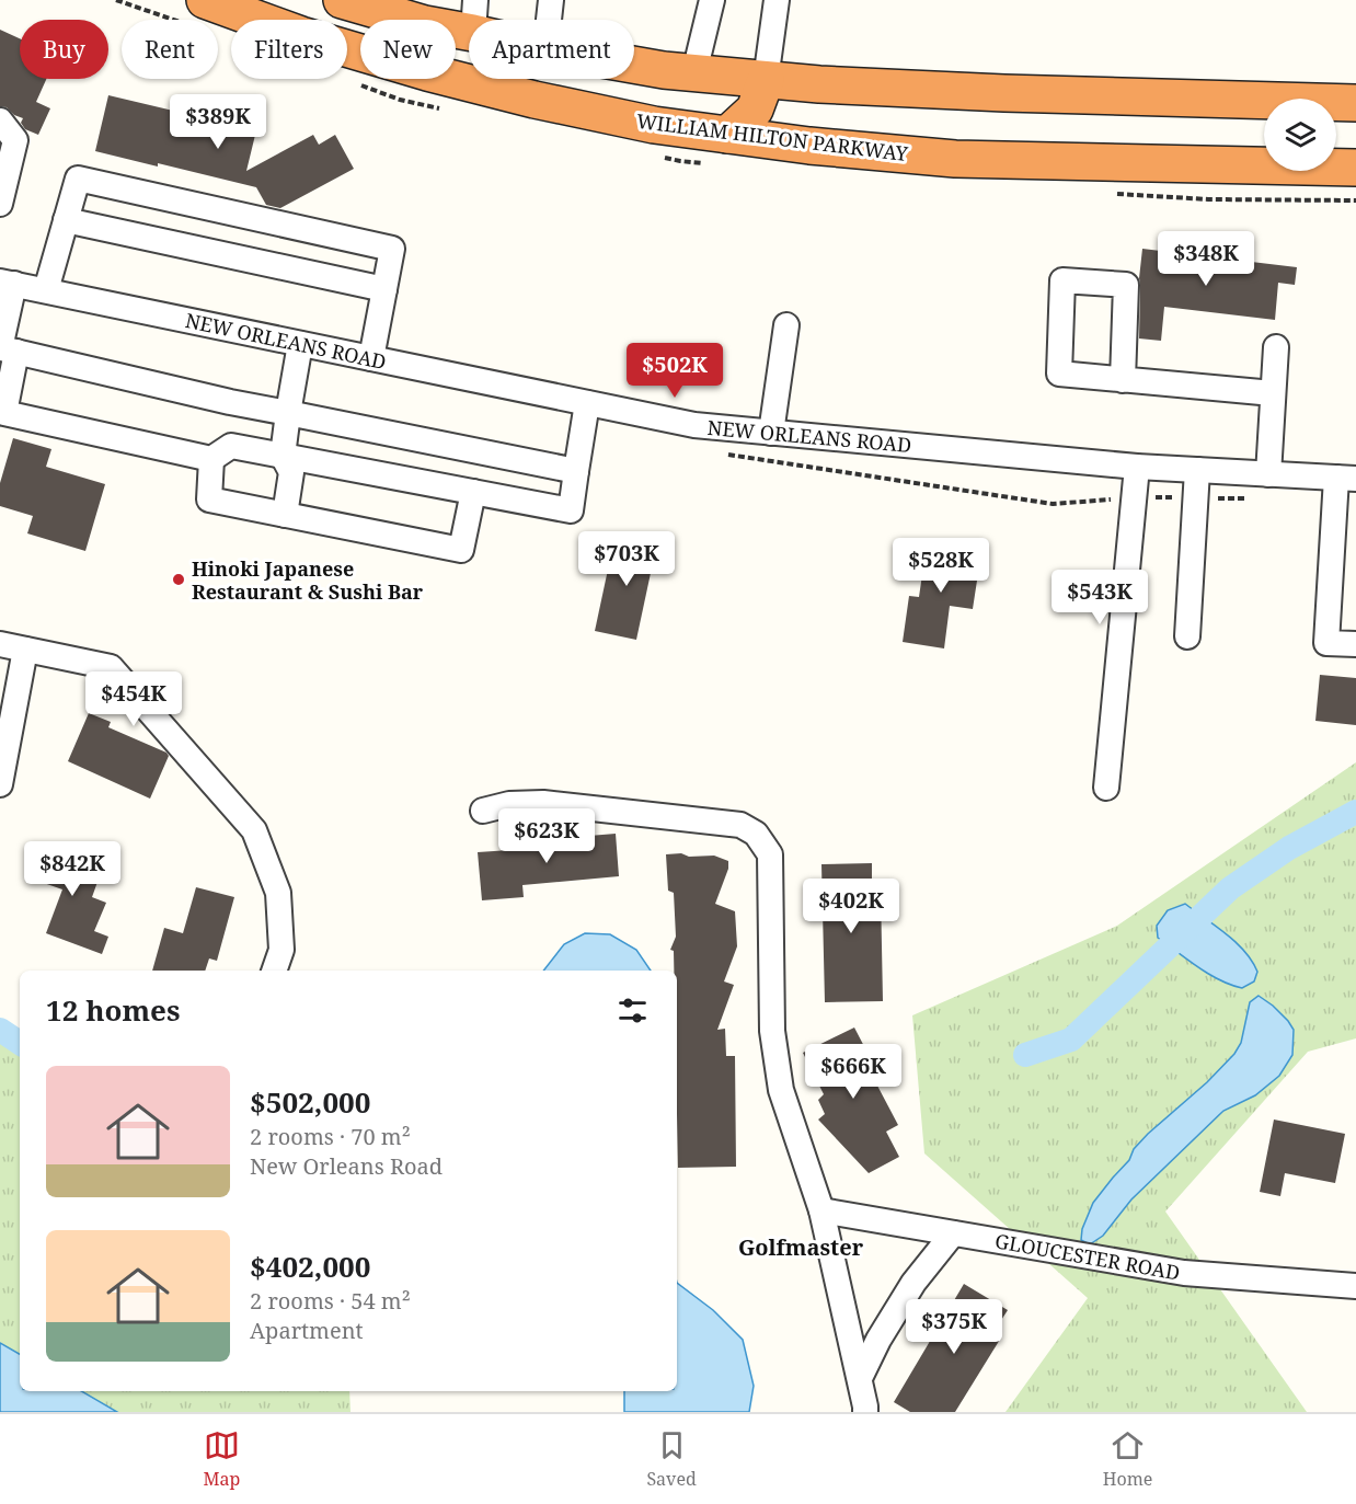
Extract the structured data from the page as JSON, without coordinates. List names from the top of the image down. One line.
{"streets":{"highway":["WILLIAM HILTON PARKWAY"],"street":["NEW ORLEANS ROAD","GLOUCESTER ROAD"]},"districts":["Golfmaster"],"places":["Hinoki Japanese Restaurant & Sushi Bar"],"page":{"chip":["Buy","Rent","Filters","New","Apartment"],"price":["$389K","$348K","$502K","$703K","$528K","$543K","$454K","$623K","$842K","$402K","$666K","$375K"],"heading":"12 homes","list":[{"name":"$502,000","note":"2 rooms · 70 m² · New Orleans Road"},{"name":"$402,000","note":"2 rooms · 54 m² · Apartment"}],"tabs":["Map","Saved","Home"]}}
